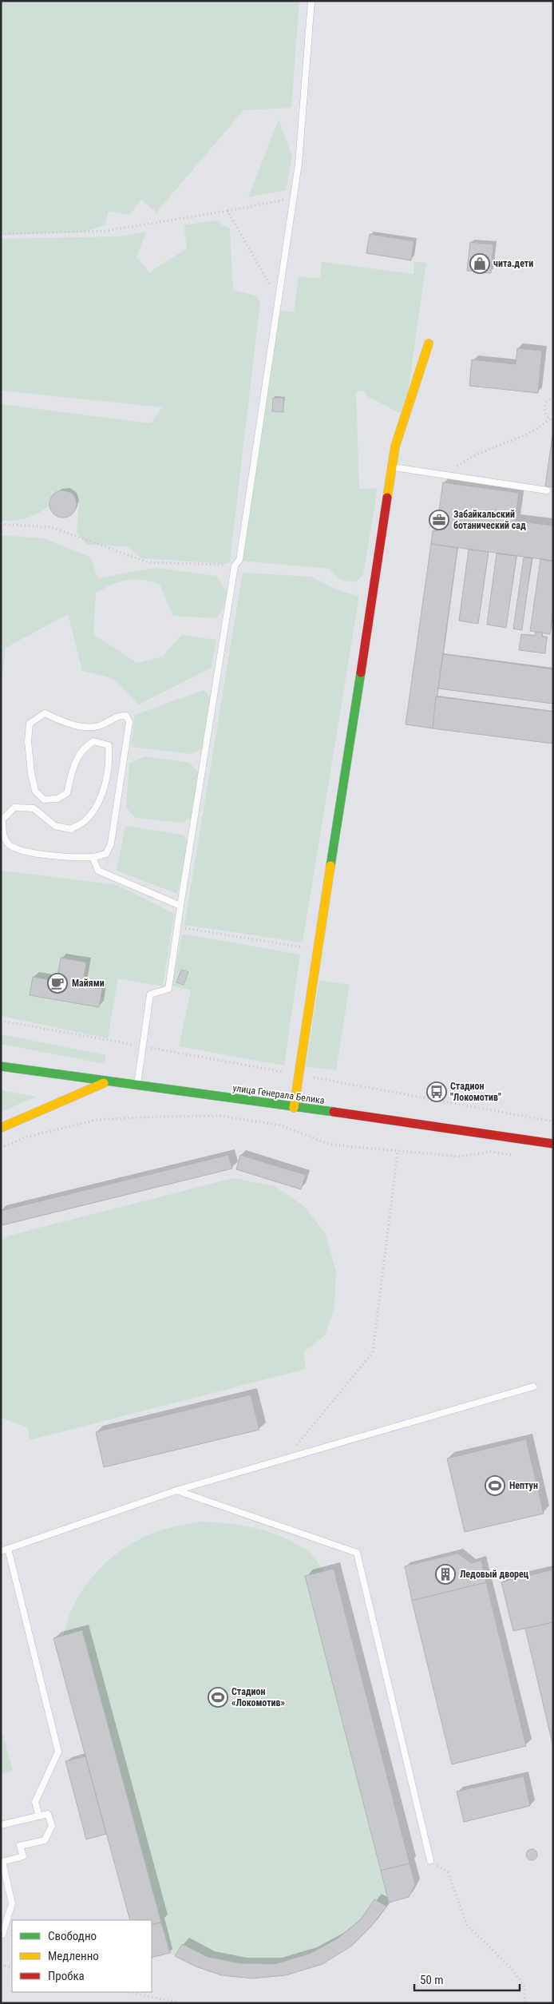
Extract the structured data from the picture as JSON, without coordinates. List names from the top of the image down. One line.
{"streets":{"street":["улица Генерала Белика"]},"places":{"shop":["чита.дети"],"office":["Забайкальский ботанический сад"],"cafe":["Майями"],"bus stop":["Стадион \"Локомотив\""],"sports":["Нептун","Стадион «Локомотив»"],"building":["Ледовый дворец"]},"legend":["Свободно","Медленно","Пробка"],"scale_bar":"50 m"}
